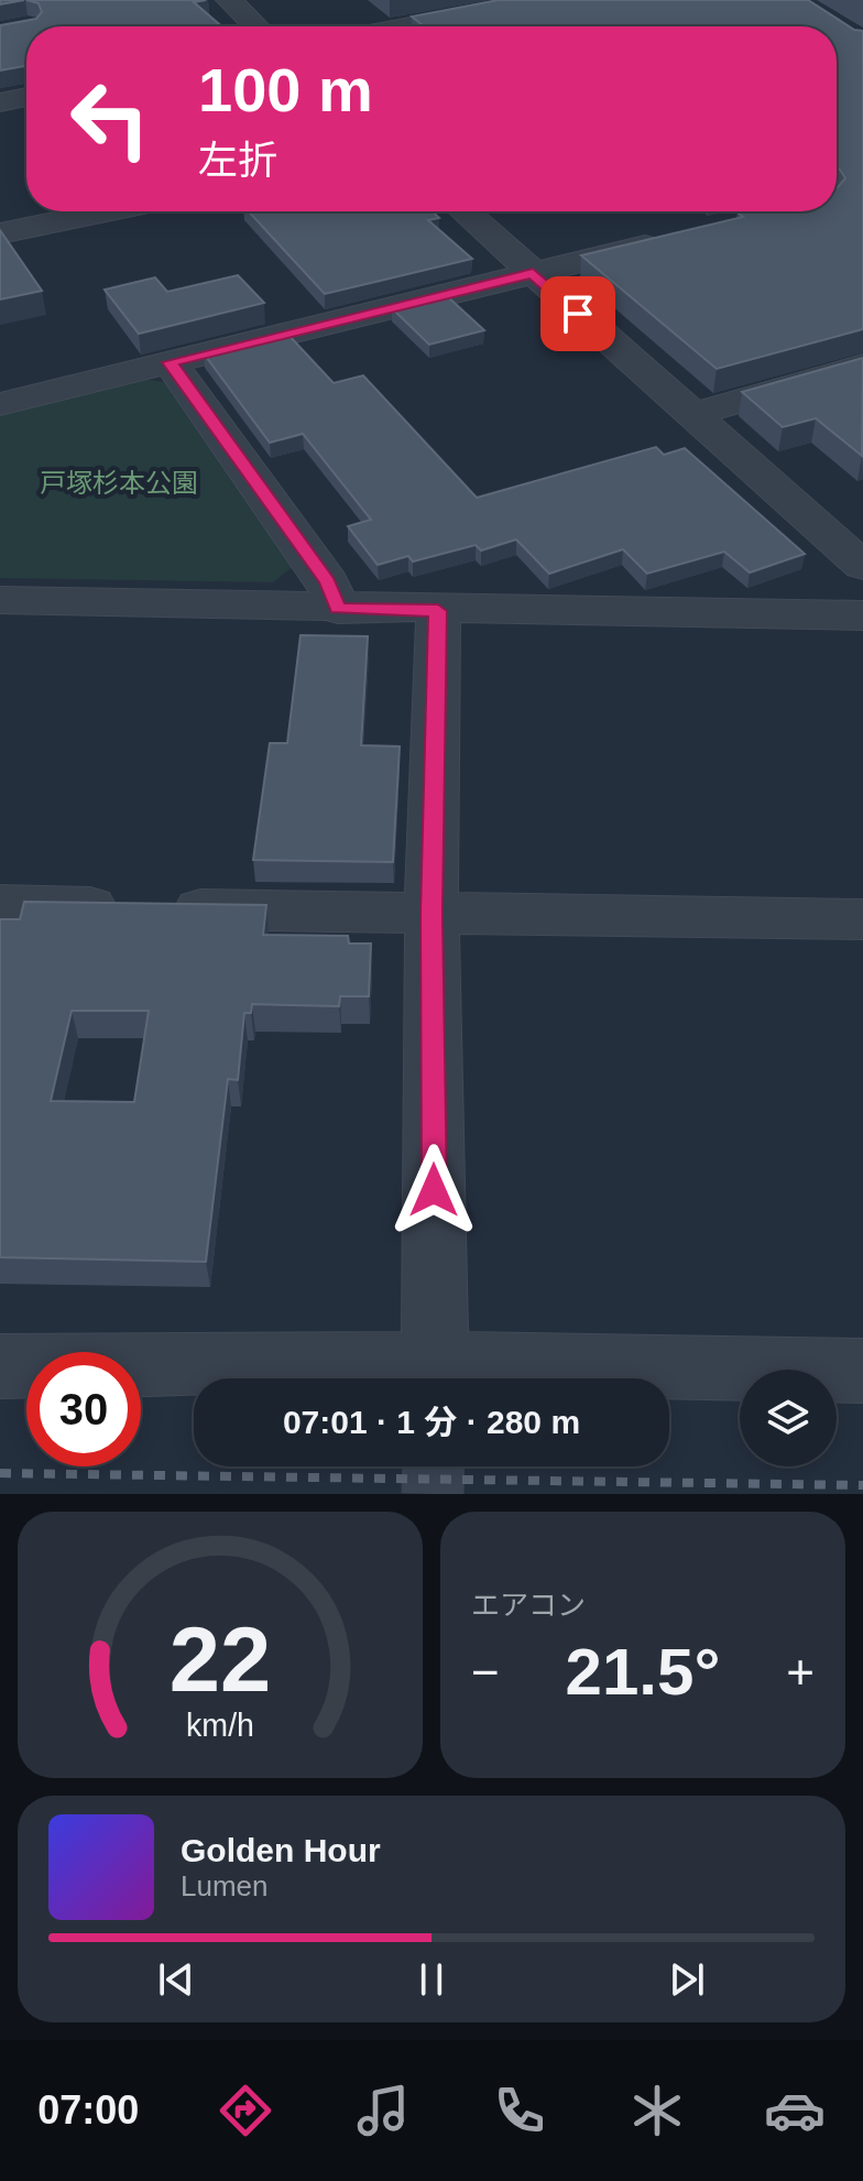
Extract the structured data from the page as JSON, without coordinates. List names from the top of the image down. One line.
{"parks":["戸塚杉本公園"],"page":{"turn":["100 m","左折"],"limit":"30","trip":"07:01 · 1 分 · 280 m","tile":"エアコン","heat":["−","21.5°","+"],"song":["Golden Hour","Lumen"],"tabs":"07:00","gauge":["22","km/h"]}}
